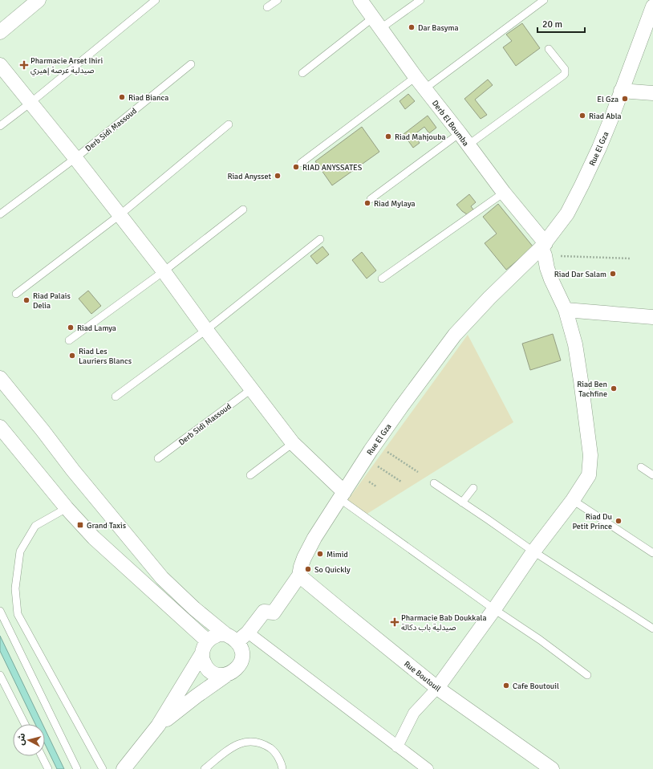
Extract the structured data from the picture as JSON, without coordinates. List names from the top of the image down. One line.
{"streets":{"street":["Derb El Boumba","Rue El Gza","Rue Boutouil"],"lane":["Derb Sidi Massoud"]},"crossings":[["Derb El Boumba","Rue El Gza"],["Rue El Gza","Rue Boutouil"]],"places":{"other":["Dar Basyma","Riad Bianca","El Gza","Riad Abla","Riad Mahjouba","RIAD ANYSSATES","Riad Anysset","Riad Mylaya","Riad Dar Salam","Riad Palais Delia","Riad Lamya","Riad Les Lauriers Blancs","Riad Ben Tachfine","Riad Du Petit Prince","Mimid","So Quickly","Cafe Boutouil"],"health":["Pharmacie Arset Ihiri صيدلية عرصة إهيري","Pharmacie Bab Doukkala صيدلية باب دكالة"],"transit":["Grand Taxis"]},"scale_bar":"20 m","north":"left"}
